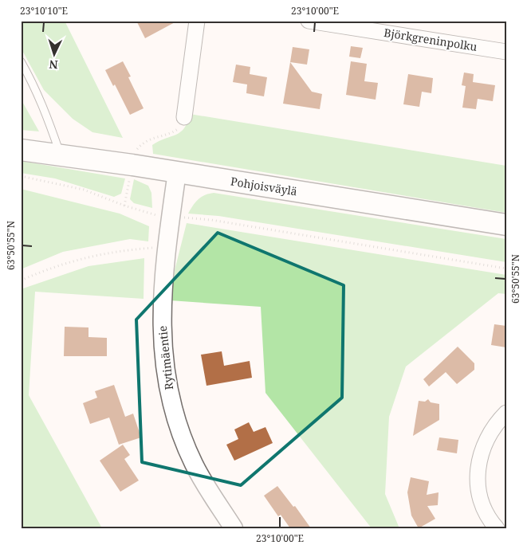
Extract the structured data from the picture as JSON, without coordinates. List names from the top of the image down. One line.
{"streets":{"main road":["Pohjoisväylä"],"street":["Björkgreninpolku","Rytimäentie"]},"crossings":[["Pohjoisväylä","Rytimäentie"]],"north":"bottom","coordinates":["23°10'10\"E","23°10'00\"E","63°50'55\"N"]}
